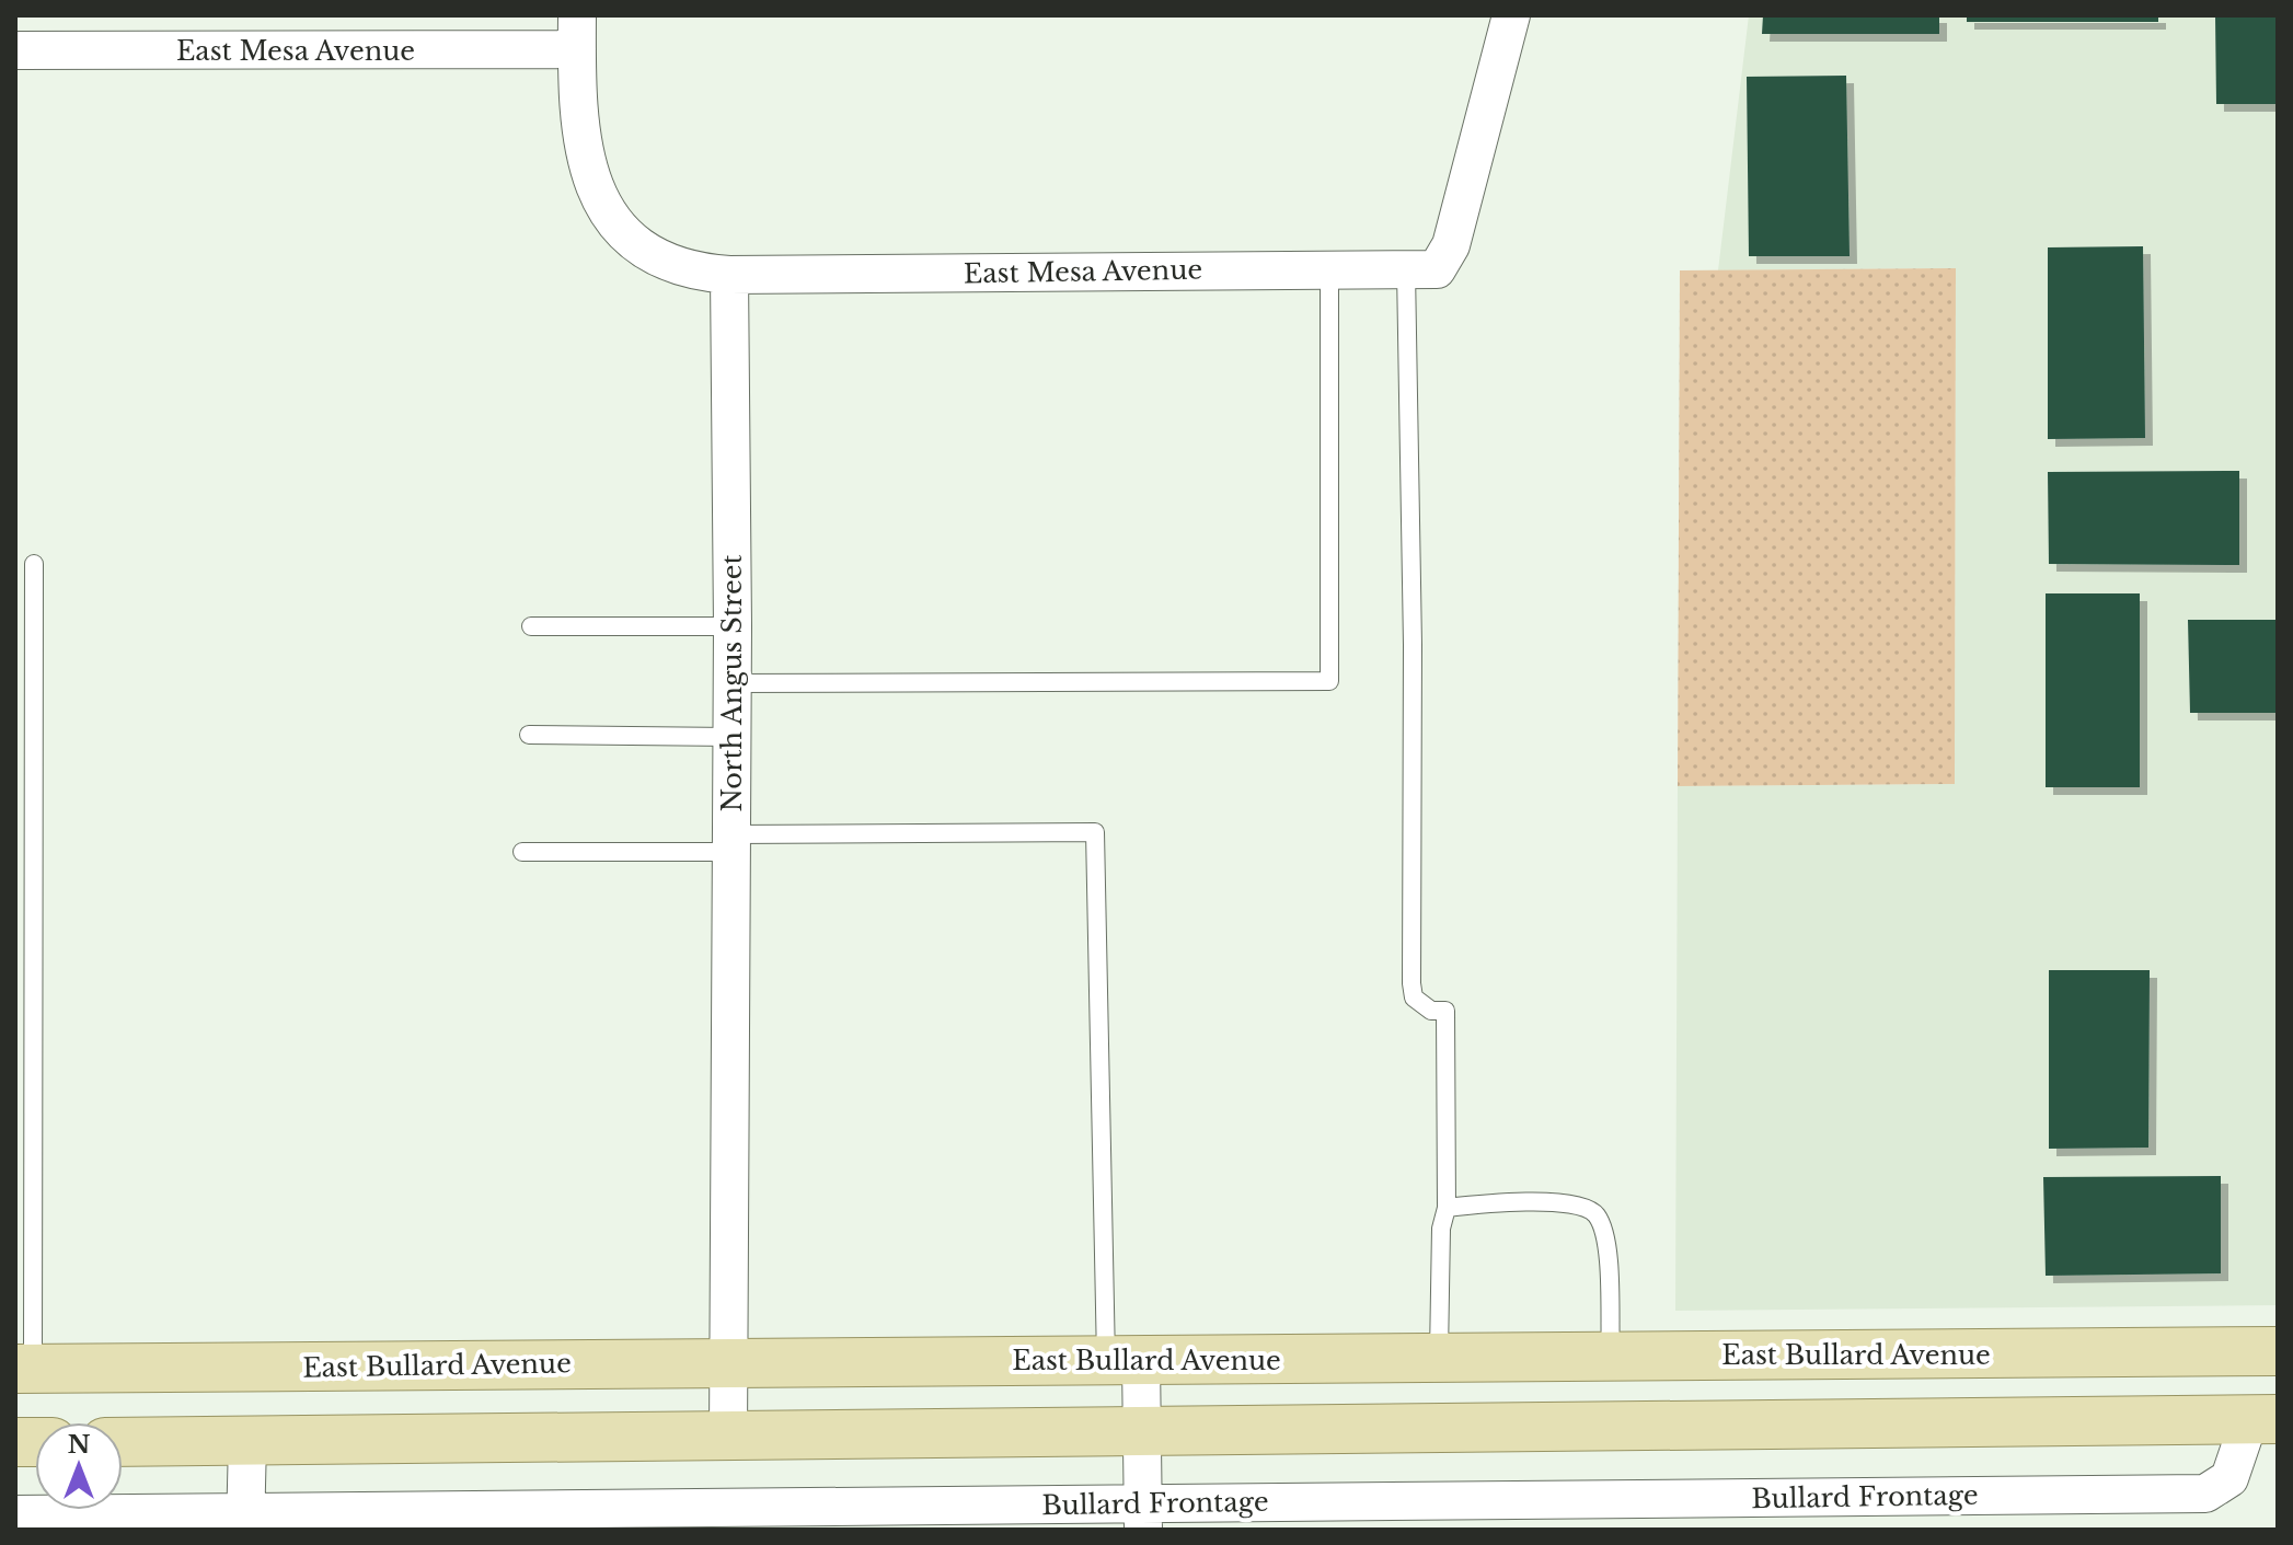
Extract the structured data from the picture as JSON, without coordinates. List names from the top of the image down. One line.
{"streets":{"main road":["East Bullard Avenue"],"street":["East Mesa Avenue","North Angus Street","Bullard Frontage"]},"crossings":[["East Mesa Avenue","North Angus Street"],["North Angus Street","East Bullard Avenue"]],"north":"top"}
